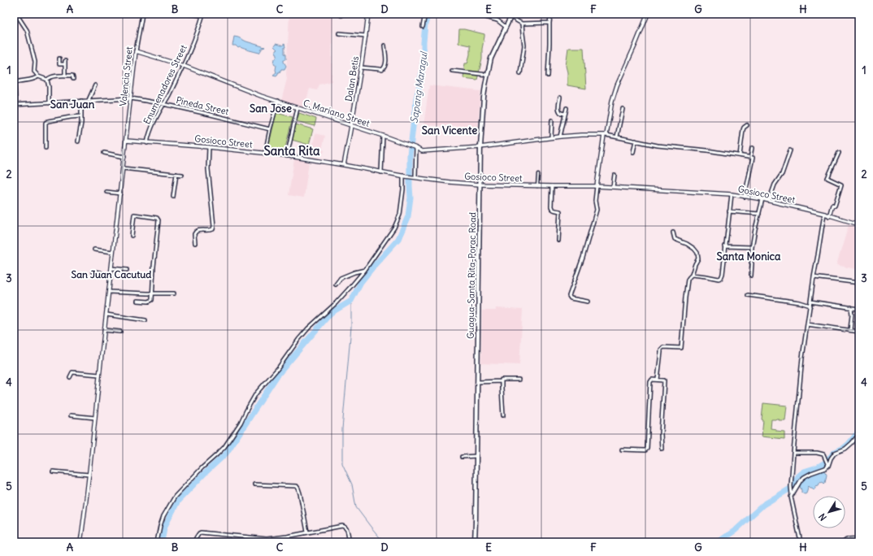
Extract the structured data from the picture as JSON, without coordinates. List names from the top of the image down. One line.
{"streets":{"main road":["Guagua-Santa Rita-Porac Road"],"street":["Valencia Street","Dalan Betis","Enumenadores Street","Pineda Street","C. Mariano Street","Gosioco Street"]},"crossings":[["Valencia Street","Pineda Street"],["Valencia Street","C. Mariano Street"],["Valencia Street","Gosioco Street"],["Dalan Betis","C. Mariano Street"],["Dalan Betis","Gosioco Street"],["Enumenadores Street","Pineda Street"],["Enumenadores Street","C. Mariano Street"],["Enumenadores Street","Gosioco Street"],["C. Mariano Street","Guagua-Santa Rita-Porac Road"],["Gosioco Street","Guagua-Santa Rita-Porac Road"]],"districts":["San Juan","San Jose","San Vicente","Santa Rita","Santa Monica","San Juan Cacutud"],"water":["Sapang Maragul"],"north":"bottom left","grid":{"columns":["A","B","C","D","E","F","G","H"],"rows":["1","2","3","4","5"]}}
